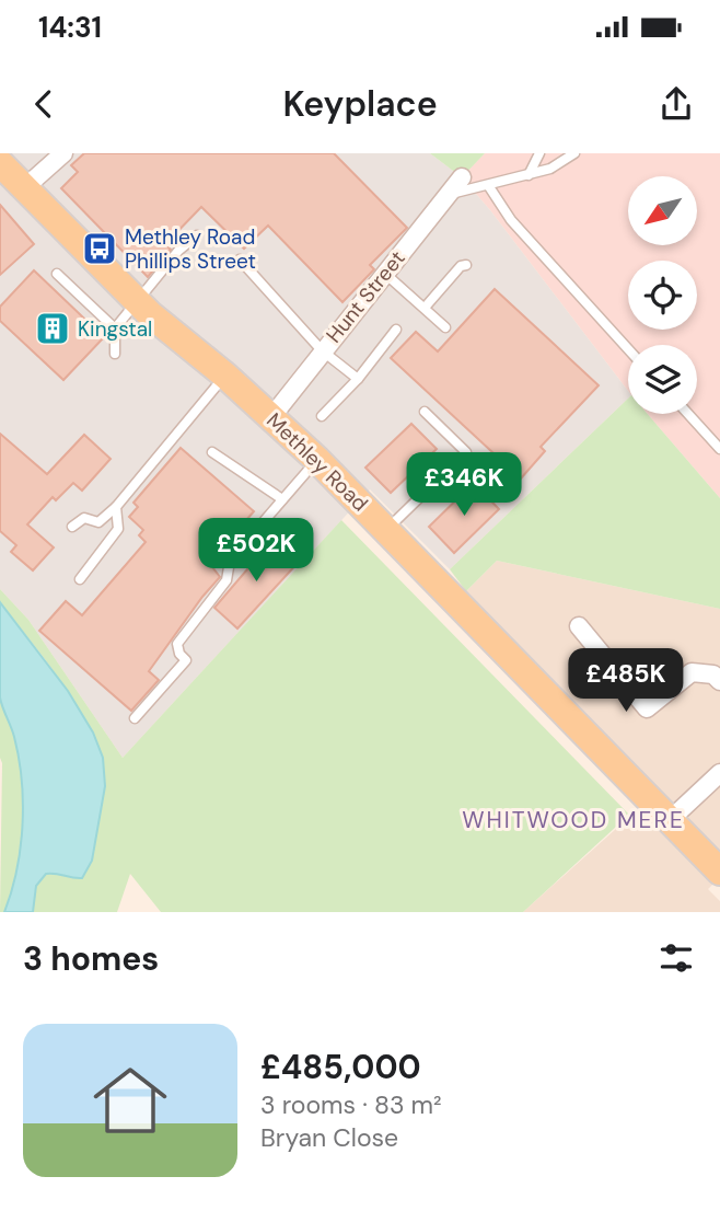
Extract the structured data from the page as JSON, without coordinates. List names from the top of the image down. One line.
{"streets":{"main road":["Methley Road"],"street":["Hunt Street"]},"crossings":[["Hunt Street","Methley Road"]],"districts":["WHITWOOD MERE"],"places":{"bus stop":["Methley Road Phillips Street"],"building":["Kingstal"]},"north":"bottom left","page":{"status":"14:31","header":"Keyplace","price":["£346K","£502K","£485K"],"heading":"3 homes","list":[{"name":"£485,000","note":"3 rooms · 83 m² · Bryan Close"}]}}
